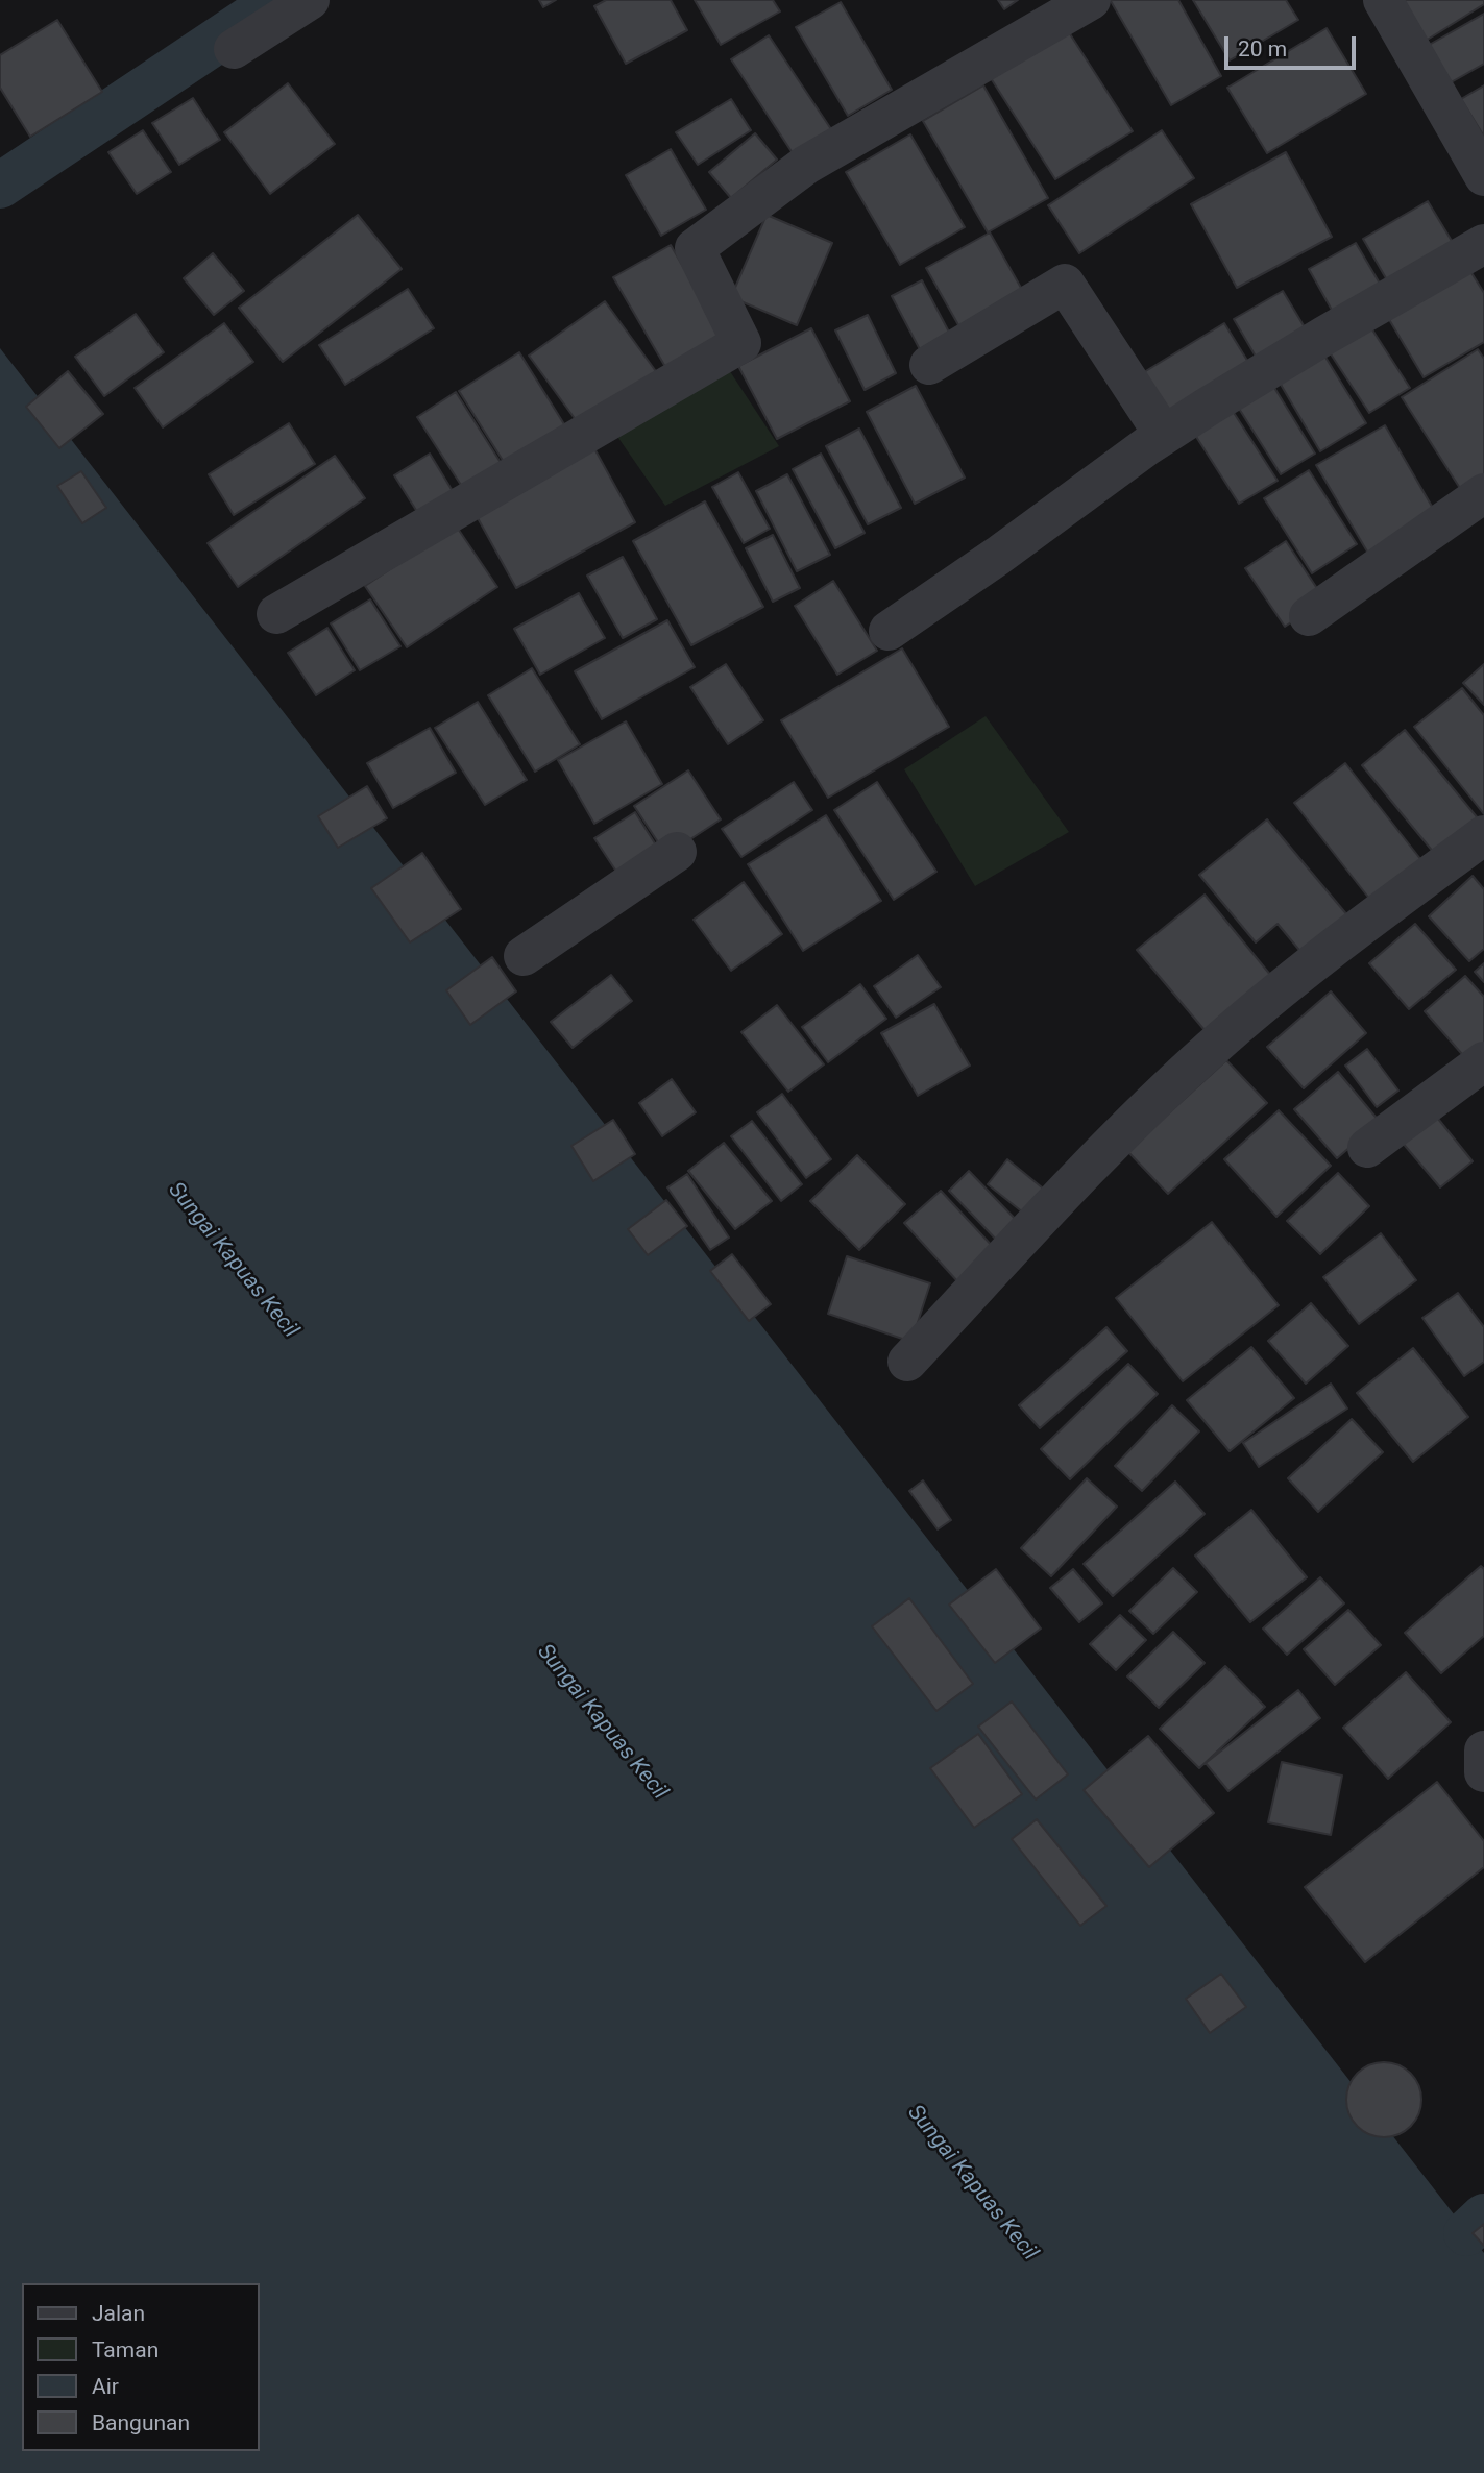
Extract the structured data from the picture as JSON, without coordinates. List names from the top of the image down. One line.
{"water":["Sungai Kapuas Kecil"],"legend":["Jalan","Taman","Air","Bangunan"],"scale_bar":"20 m"}
